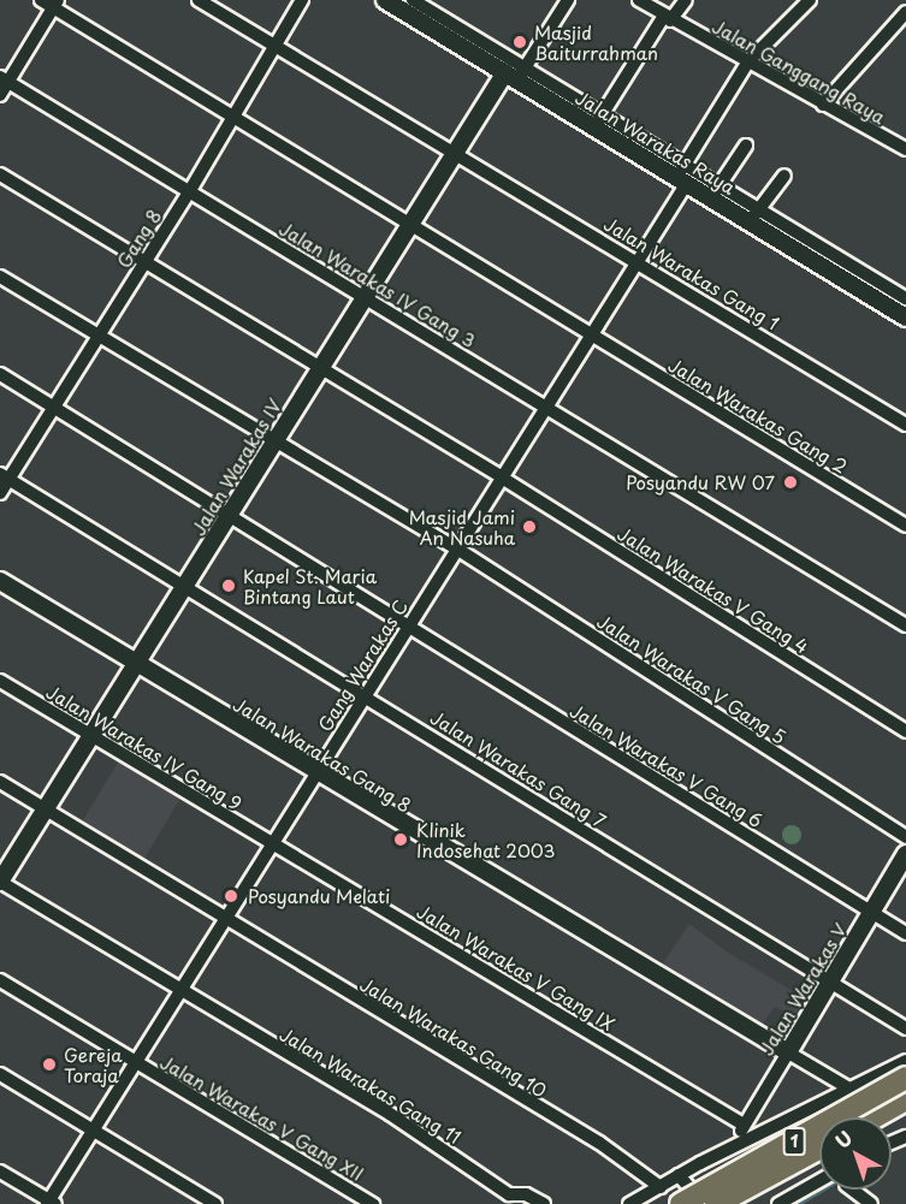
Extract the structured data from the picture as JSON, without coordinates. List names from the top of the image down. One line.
{"streets":{"highway":["1"],"street":["Jalan Ganggang Raya","Jalan Warakas Raya","Gang 8","Jalan Warakas Gang 1","Jalan Warakas IV Gang 3","Jalan Warakas Gang 2","Jalan Warakas IV","Jalan Warakas V Gang 4","Gang Warakas C","Jalan Warakas V Gang 5","Jalan Warakas IV Gang 9","Jalan Warakas Gang 8","Jalan Warakas V Gang 6","Jalan Warakas Gang 7","Jalan Warakas V Gang IX","Jalan Warakas V","Jalan Warakas Gang 10","Jalan Warakas Gang 11","Jalan Warakas V Gang XII"]},"crossings":[["Jalan Ganggang Raya","Gang Warakas C"],["Jalan Warakas Raya","Jalan Warakas IV"],["Jalan Warakas Raya","Gang Warakas C"],["Gang 8","Jalan Warakas Gang 1"],["Gang 8","Jalan Warakas IV Gang 3"],["Gang 8","Jalan Warakas V Gang 4"],["Gang 8","Jalan Warakas V Gang 5"],["Gang 8","Jalan Warakas V Gang 6"],["Gang 8","Jalan Warakas Gang 7"],["Jalan Warakas Gang 1","Jalan Warakas IV"],["Jalan Warakas Gang 1","Gang Warakas C"],["Jalan Warakas IV Gang 3","Jalan Warakas IV"],["Jalan Warakas IV Gang 3","Gang Warakas C"],["Jalan Warakas Gang 2","Jalan Warakas IV"],["Jalan Warakas Gang 2","Gang Warakas C"],["Jalan Warakas IV","Jalan Warakas V Gang 4"],["Jalan Warakas IV","Jalan Warakas V Gang 5"],["Jalan Warakas IV","Jalan Warakas IV Gang 9"],["Jalan Warakas IV","Jalan Warakas Gang 8"],["Jalan Warakas IV","Jalan Warakas V Gang 6"],["Jalan Warakas IV","Jalan Warakas Gang 7"],["Jalan Warakas IV","Jalan Warakas Gang 10"],["Jalan Warakas IV","Jalan Warakas Gang 11"],["Jalan Warakas V Gang 4","Gang Warakas C"],["Gang Warakas C","Jalan Warakas V Gang 5"],["Gang Warakas C","Jalan Warakas IV Gang 9"],["Gang Warakas C","Jalan Warakas Gang 8"],["Gang Warakas C","Jalan Warakas V Gang 6"],["Gang Warakas C","Jalan Warakas Gang 7"],["Gang Warakas C","Jalan Warakas V Gang IX"],["Gang Warakas C","Jalan Warakas Gang 10"],["Gang Warakas C","Jalan Warakas Gang 11"],["Gang Warakas C","Jalan Warakas V Gang XII"],["Jalan Warakas IV Gang 9","Jalan Warakas V Gang IX"],["Jalan Warakas Gang 8","Jalan Warakas V"],["Jalan Warakas V Gang 6","Jalan Warakas V"],["Jalan Warakas Gang 7","Jalan Warakas V"],["Jalan Warakas V Gang IX","Jalan Warakas V"]],"places":["Masjid Baiturrahman","Posyandu RW 07","Masjid Jami An Nasuha","Kapel St. Maria Bintang Laut","Klinik Indosehat 2003","Posyandu Melati","Gereja Toraja"],"north":"top left"}
